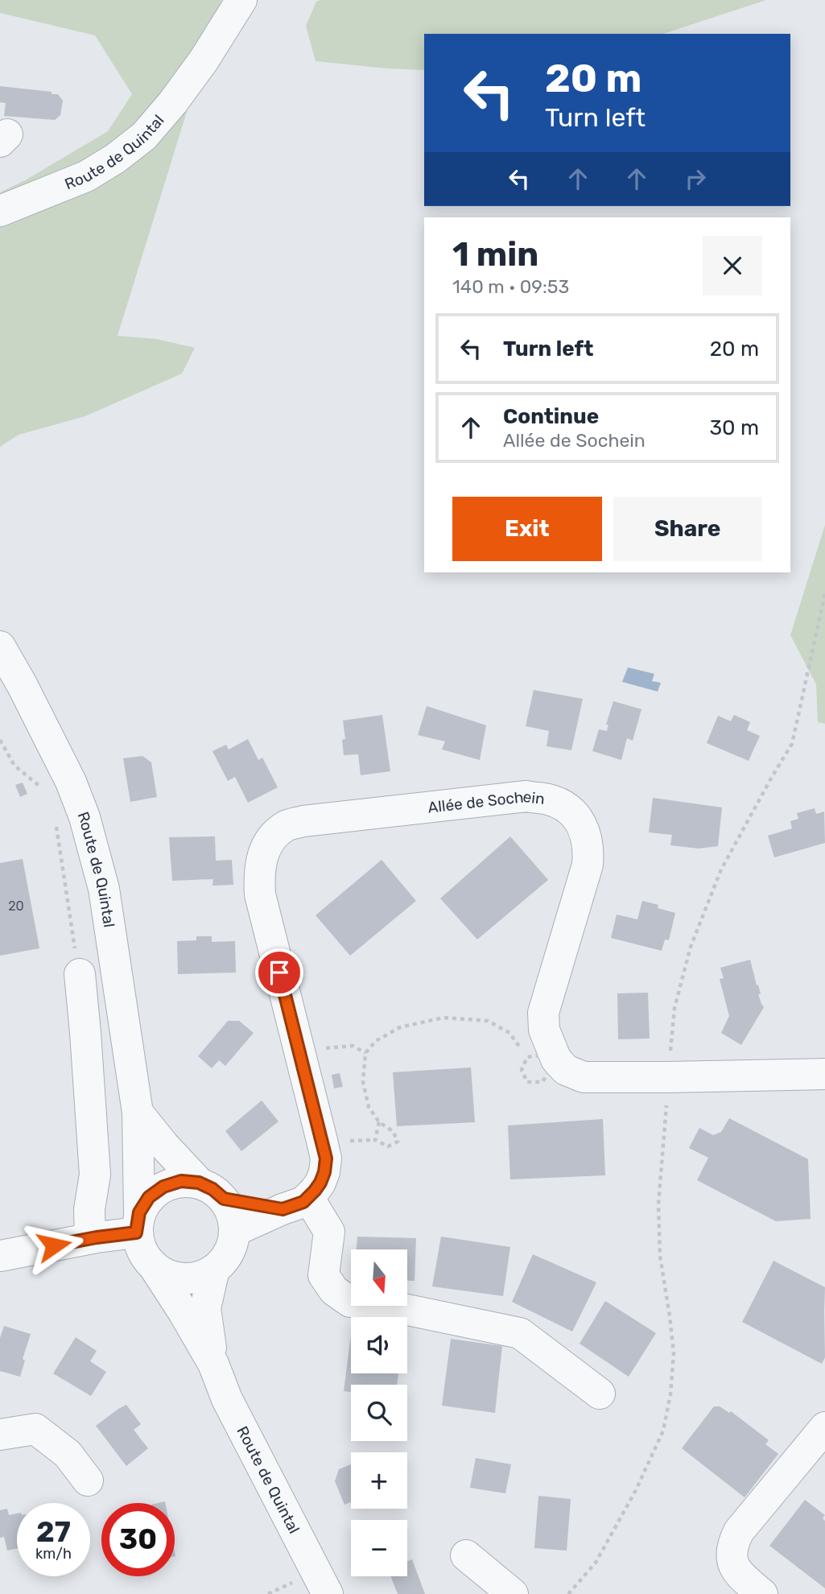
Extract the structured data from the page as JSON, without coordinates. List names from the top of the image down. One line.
{"streets":{"street":["Route de Quintal","Allée de Sochein"]},"house_numbers":["20"],"north":"bottom","page":{"turn":["20 m","Turn left"],"heading":["1 min","140 m · 09:53"],"list":[{"name":"Turn left","value":"20 m"},{"name":"Continue","note":"Allée de Sochein","value":"30 m"}],"buttons":["Exit","Share"],"map_buttons":["+","−"],"speed":"27 km/h","limit":"30"}}
